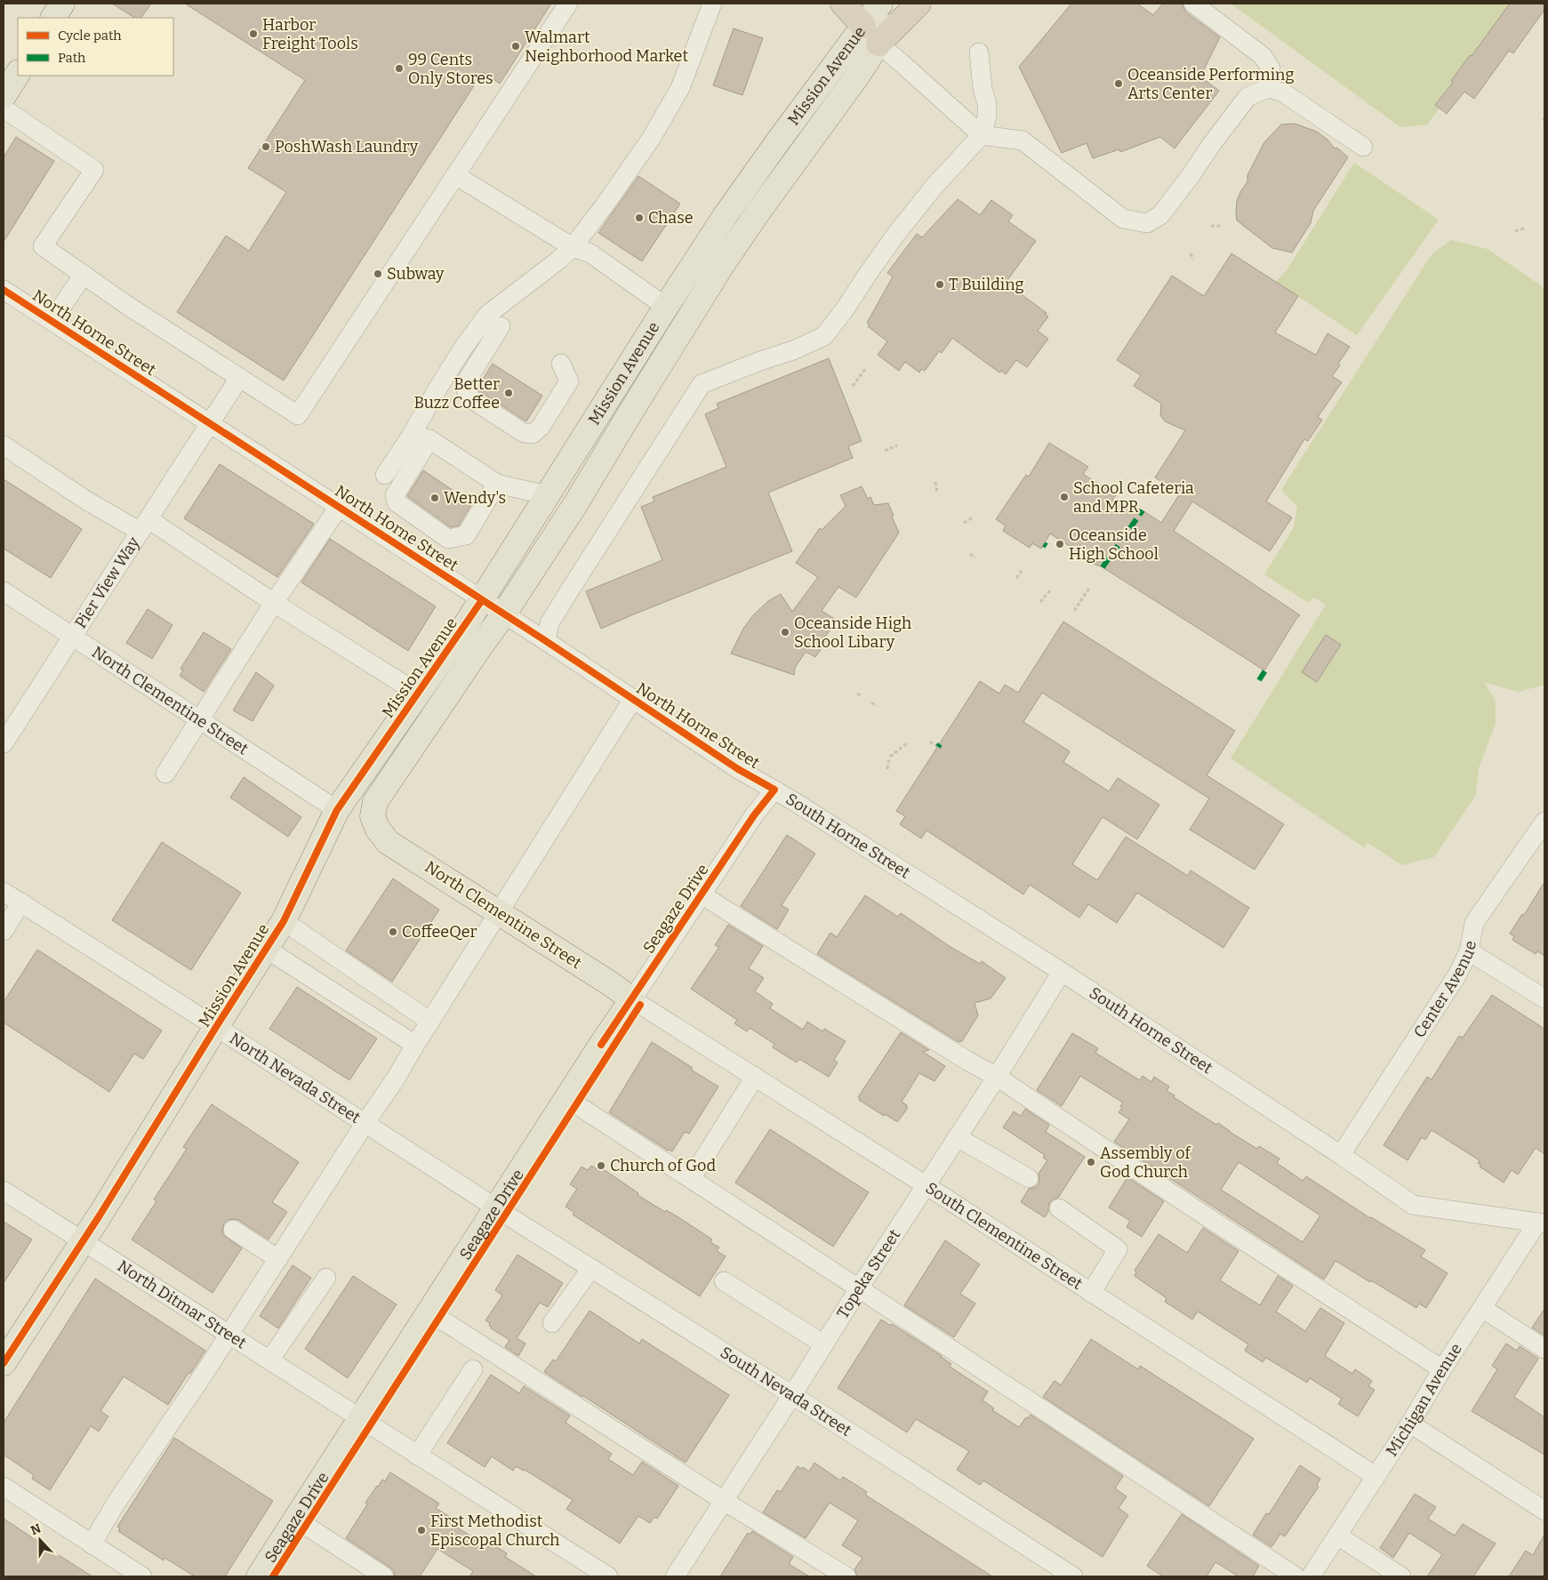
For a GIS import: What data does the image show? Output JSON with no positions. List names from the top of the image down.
{
  "streets": {
    "main road": ["Mission Avenue", "North Clementine Street", "Seagaze Drive"],
    "street": [
      "North Horne Street",
      "Pier View Way",
      "South Horne Street",
      "Center Avenue",
      "North Nevada Street",
      "South Clementine Street",
      "Topeka Street",
      "North Ditmar Street",
      "South Nevada Street",
      "Michigan Avenue"
    ]
  },
  "crossings": [
    ["Mission Avenue", "North Horne Street"],
    ["Mission Avenue", "North Clementine Street"],
    ["Mission Avenue", "North Nevada Street"],
    ["Mission Avenue", "North Ditmar Street"],
    ["North Horne Street", "Pier View Way"],
    ["North Horne Street", "South Horne Street"],
    ["North Horne Street", "Seagaze Drive"],
    ["Pier View Way", "North Clementine Street"],
    ["North Clementine Street", "Seagaze Drive"],
    ["North Clementine Street", "South Clementine Street"],
    ["South Horne Street", "Seagaze Drive"],
    ["South Horne Street", "Center Avenue"],
    ["South Horne Street", "Topeka Street"],
    ["South Horne Street", "Michigan Avenue"],
    ["Seagaze Drive", "North Nevada Street"],
    ["Seagaze Drive", "South Clementine Street"],
    ["Seagaze Drive", "North Ditmar Street"],
    ["Seagaze Drive", "South Nevada Street"],
    ["North Nevada Street", "South Nevada Street"],
    ["South Clementine Street", "Topeka Street"],
    ["South Clementine Street", "Michigan Avenue"],
    ["Topeka Street", "South Nevada Street"]
  ],
  "places": [
    "Harbor Freight Tools",
    "Walmart Neighborhood Market",
    "99 Cents Only Stores",
    "Oceanside Performing Arts Center",
    "PoshWash Laundry",
    "Chase",
    "Subway",
    "T Building",
    "Better Buzz Coffee",
    "School Cafeteria and MPR",
    "Wendy's",
    "Oceanside High School",
    "Oceanside High School Libary",
    "CoffeeQer",
    "Assembly of God Church",
    "Church of God",
    "First Methodist Episcopal Church"
  ],
  "legend": ["Cycle path", "Path"],
  "north": "top"
}
